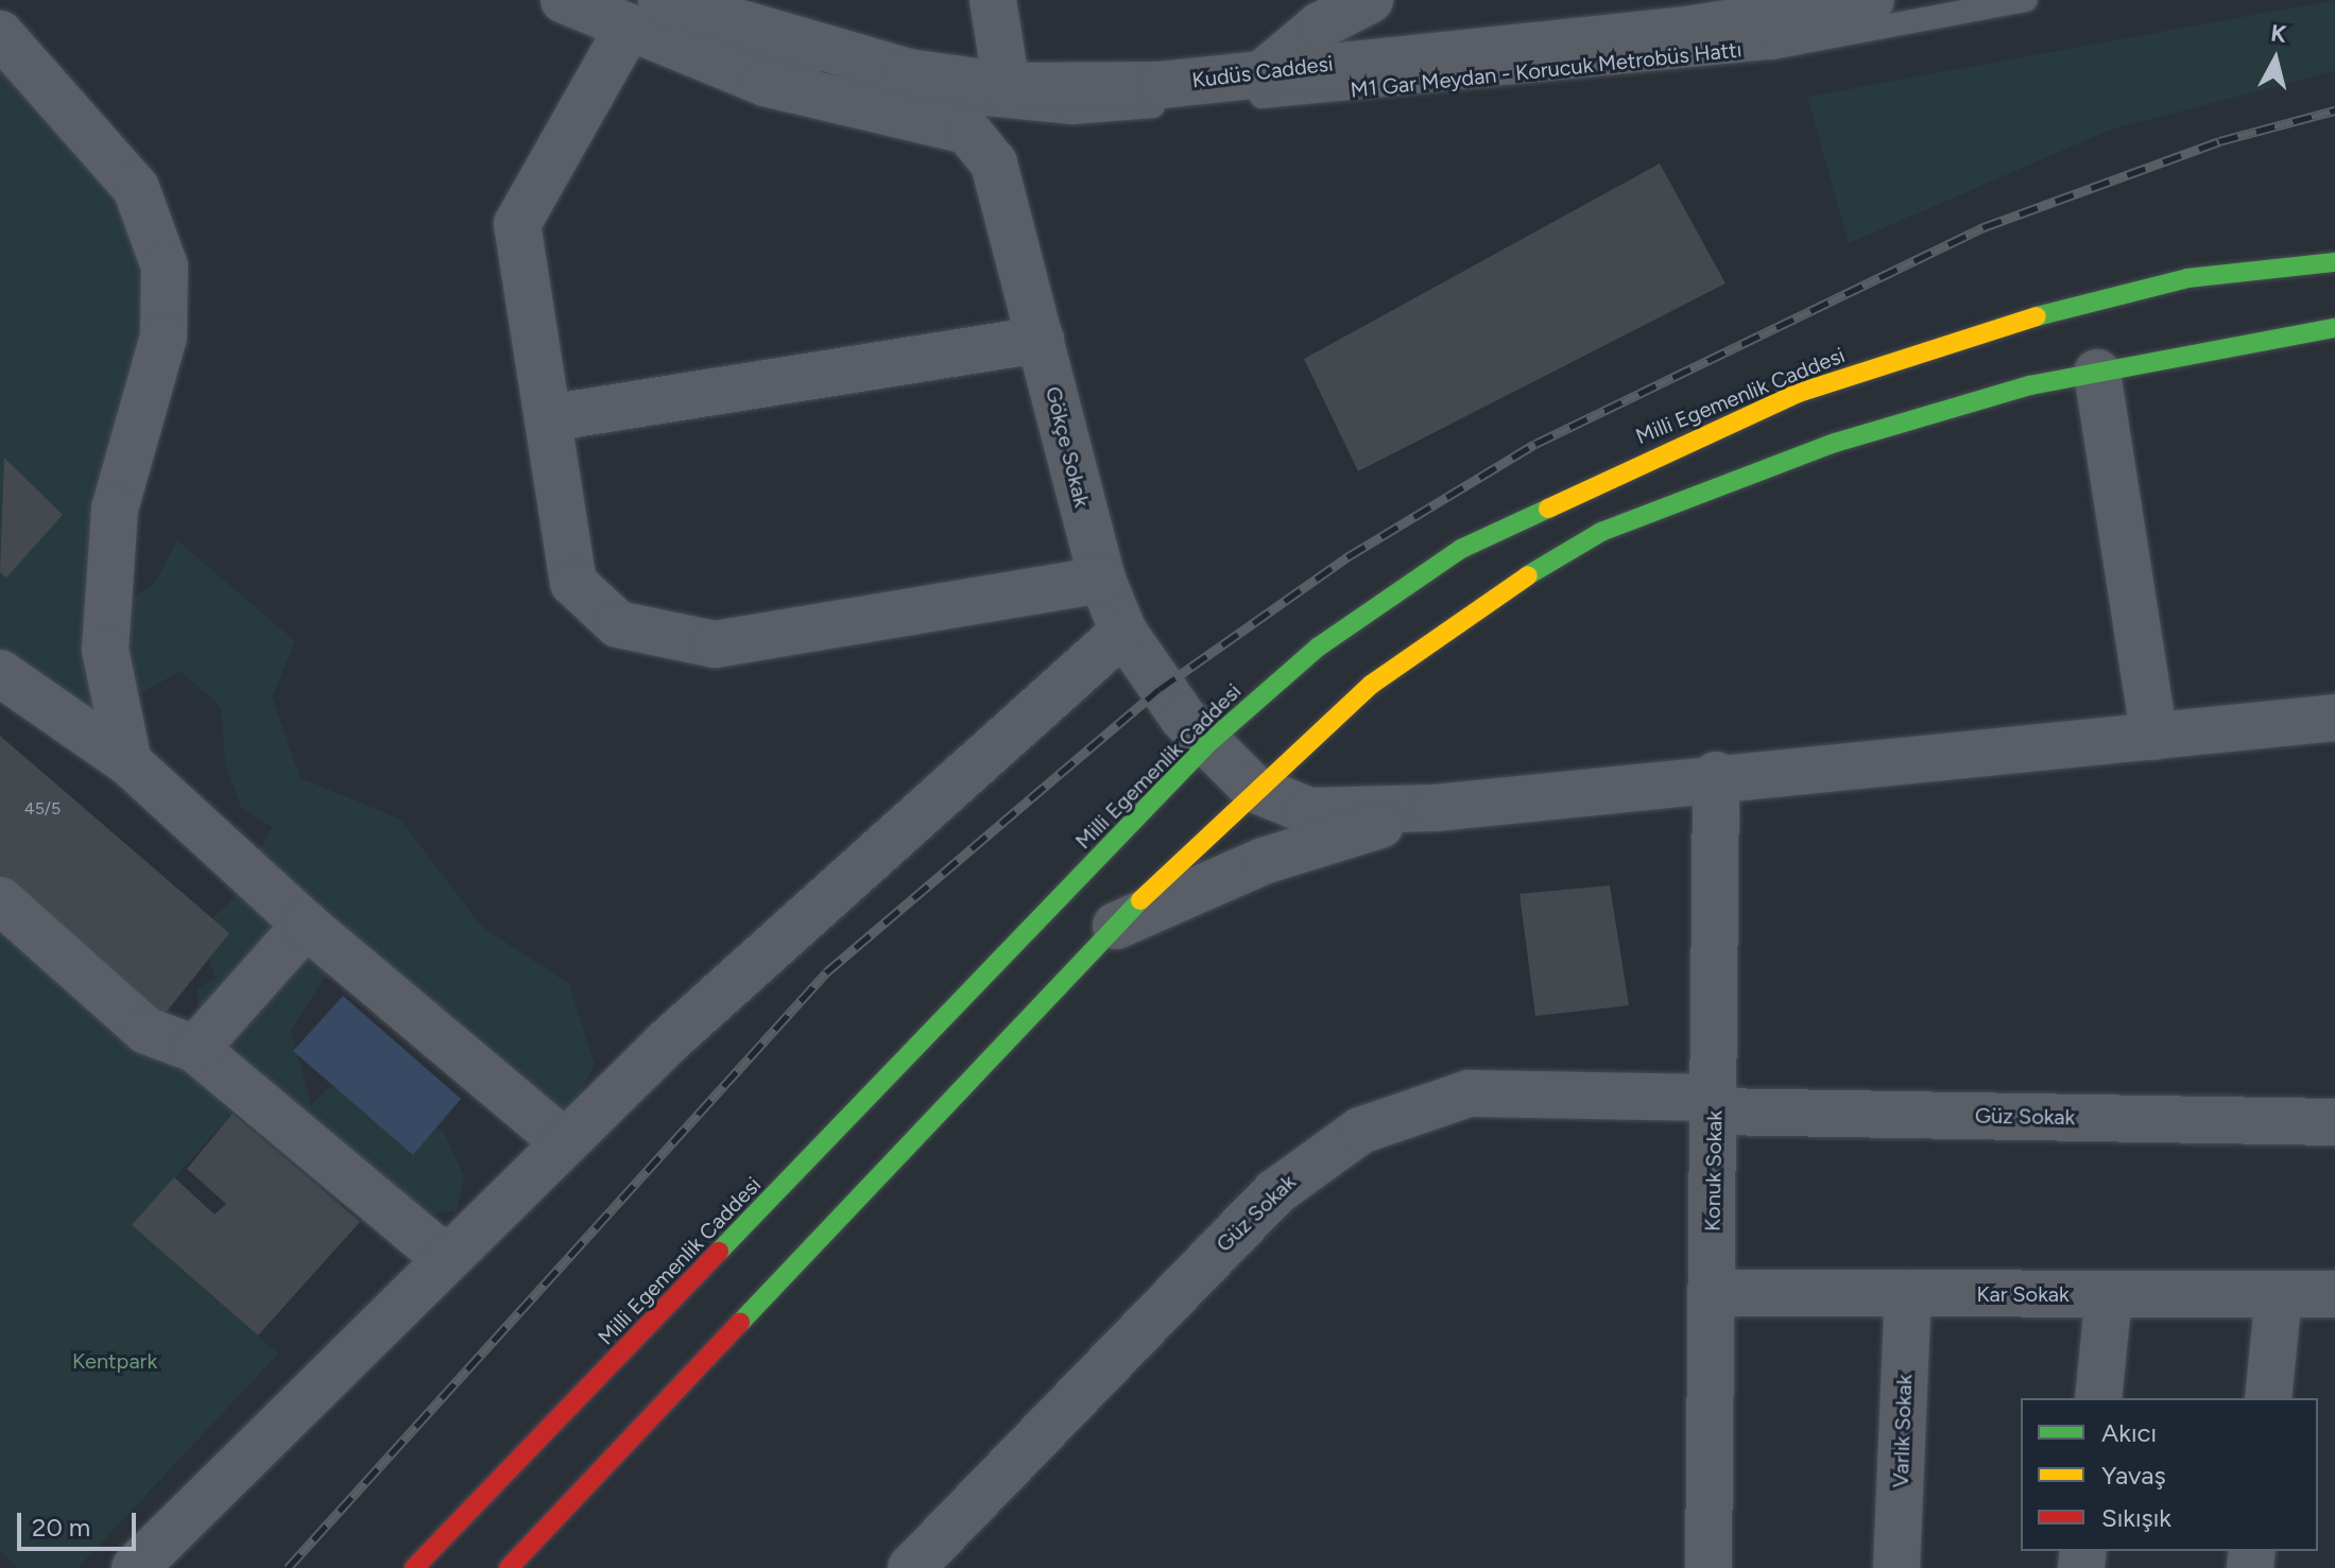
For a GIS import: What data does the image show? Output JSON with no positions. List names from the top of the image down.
{
  "streets": {
    "main road": ["Milli Egemenlik Caddesi"],
    "street": [
      "Kudüs Caddesi",
      "Gökçe Sokak",
      "Güz Sokak",
      "Konuk Sokak",
      "Kar Sokak",
      "Varlık Sokak"
    ],
    "lane": ["M1 Gar Meydan - Korucuk Metrobüs Hattı"]
  },
  "crossings": [
    ["M1 Gar Meydan - Korucuk Metrobüs Hattı", "Gökçe Sokak"],
    ["Milli Egemenlik Caddesi", "Gökçe Sokak"],
    ["Güz Sokak", "Konuk Sokak"],
    ["Konuk Sokak", "Kar Sokak"],
    ["Kar Sokak", "Varlık Sokak"]
  ],
  "parks": ["Kentpark"],
  "house_numbers": ["45/5"],
  "legend": ["Akıcı", "Yavaş", "Sıkışık"],
  "scale_bar": "20 m",
  "north": "top"
}
